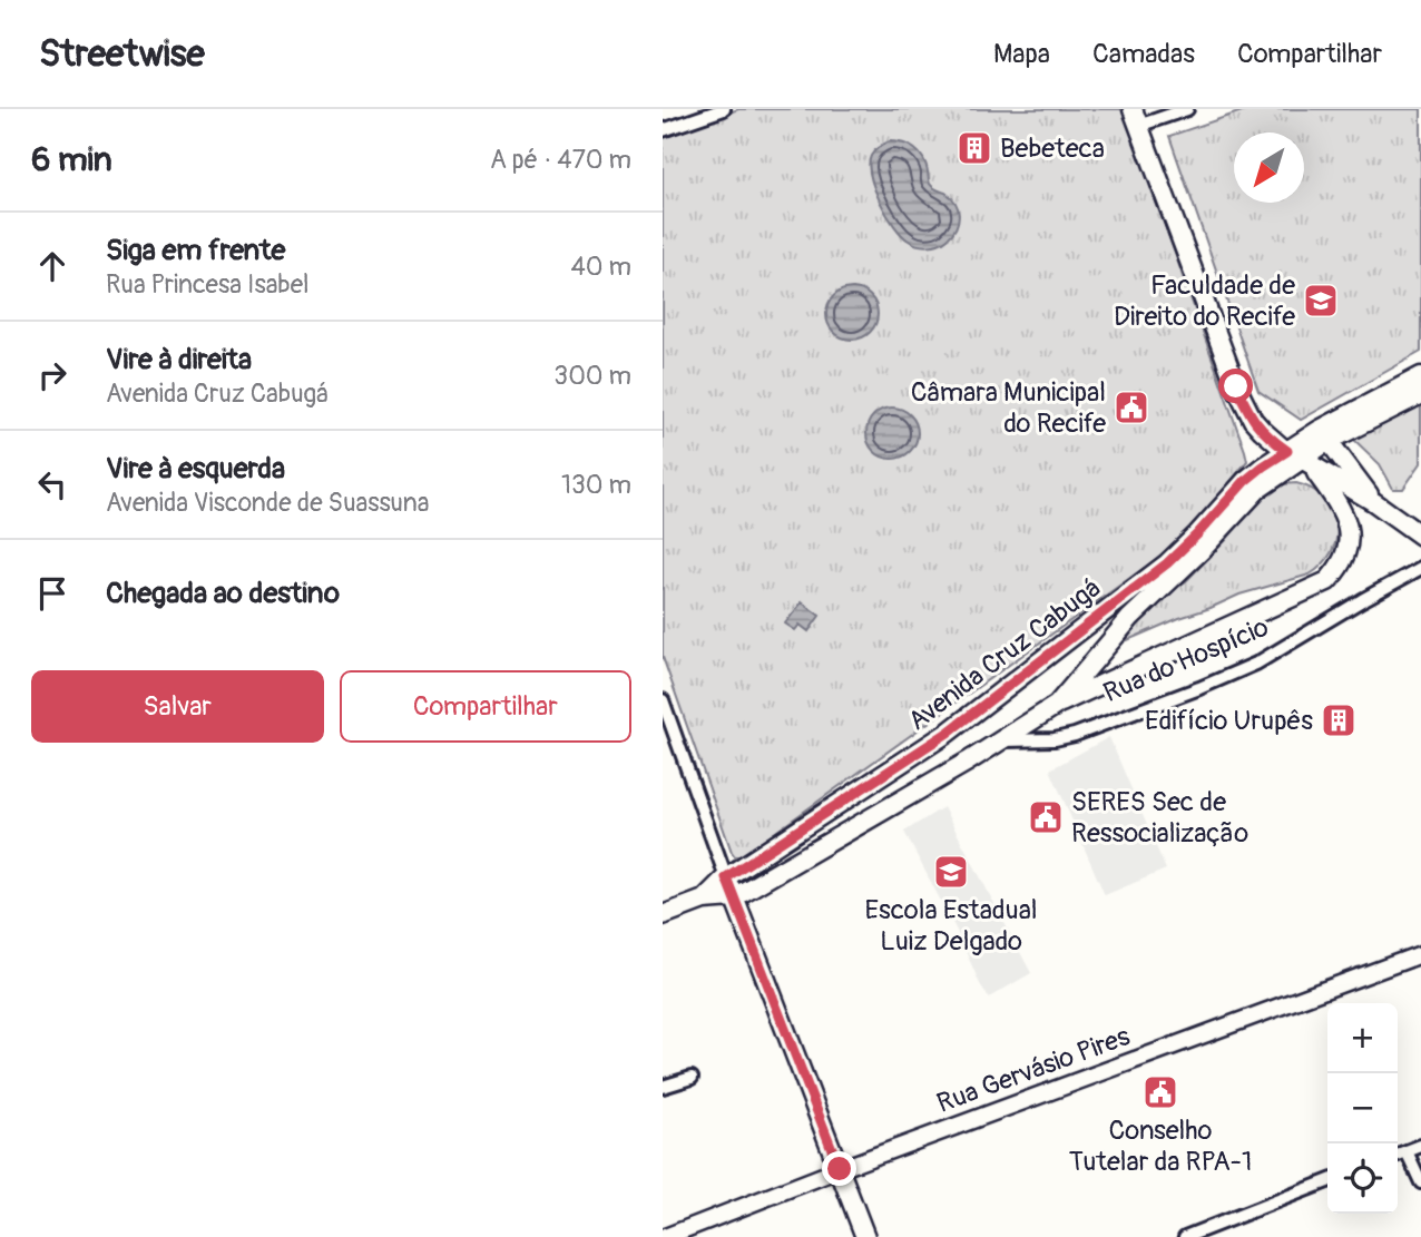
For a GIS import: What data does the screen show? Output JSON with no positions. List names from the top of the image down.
{
  "streets": {
    "main road": ["Avenida Cruz Cabugá"],
    "street": ["Rua do Hospício", "Rua Gervásio Pires"]
  },
  "crossings": [
    ["Avenida Cruz Cabugá", "Rua do Hospício"]
  ],
  "places": {
    "building": ["Bebeteca", "Edifício Urupês"],
    "school or university": ["Faculdade de Direito do Recife", "Escola Estadual Luiz Delgado"],
    "public building": ["Câmara Municipal do Recife", "SERES Sec de Ressocialização", "Conselho Tutelar da RPA-1"]
  },
  "north": "bottom left",
  "page": {
    "header": "Streetwise",
    "nav": ["Mapa", "Camadas", "Compartilhar"],
    "heading": ["6 min", "A pé · 470 m"],
    "list": [
      ["Siga em frente", "Rua Princesa Isabel", "40 m"],
      ["Vire à direita", "Avenida Cruz Cabugá", "300 m"],
      ["Vire à esquerda", "Avenida Visconde de Suassuna", "130 m"],
      "Chegada ao destino"
    ],
    "buttons": ["Salvar", "Compartilhar"],
    "map_buttons": ["+", "−"]
  }
}
